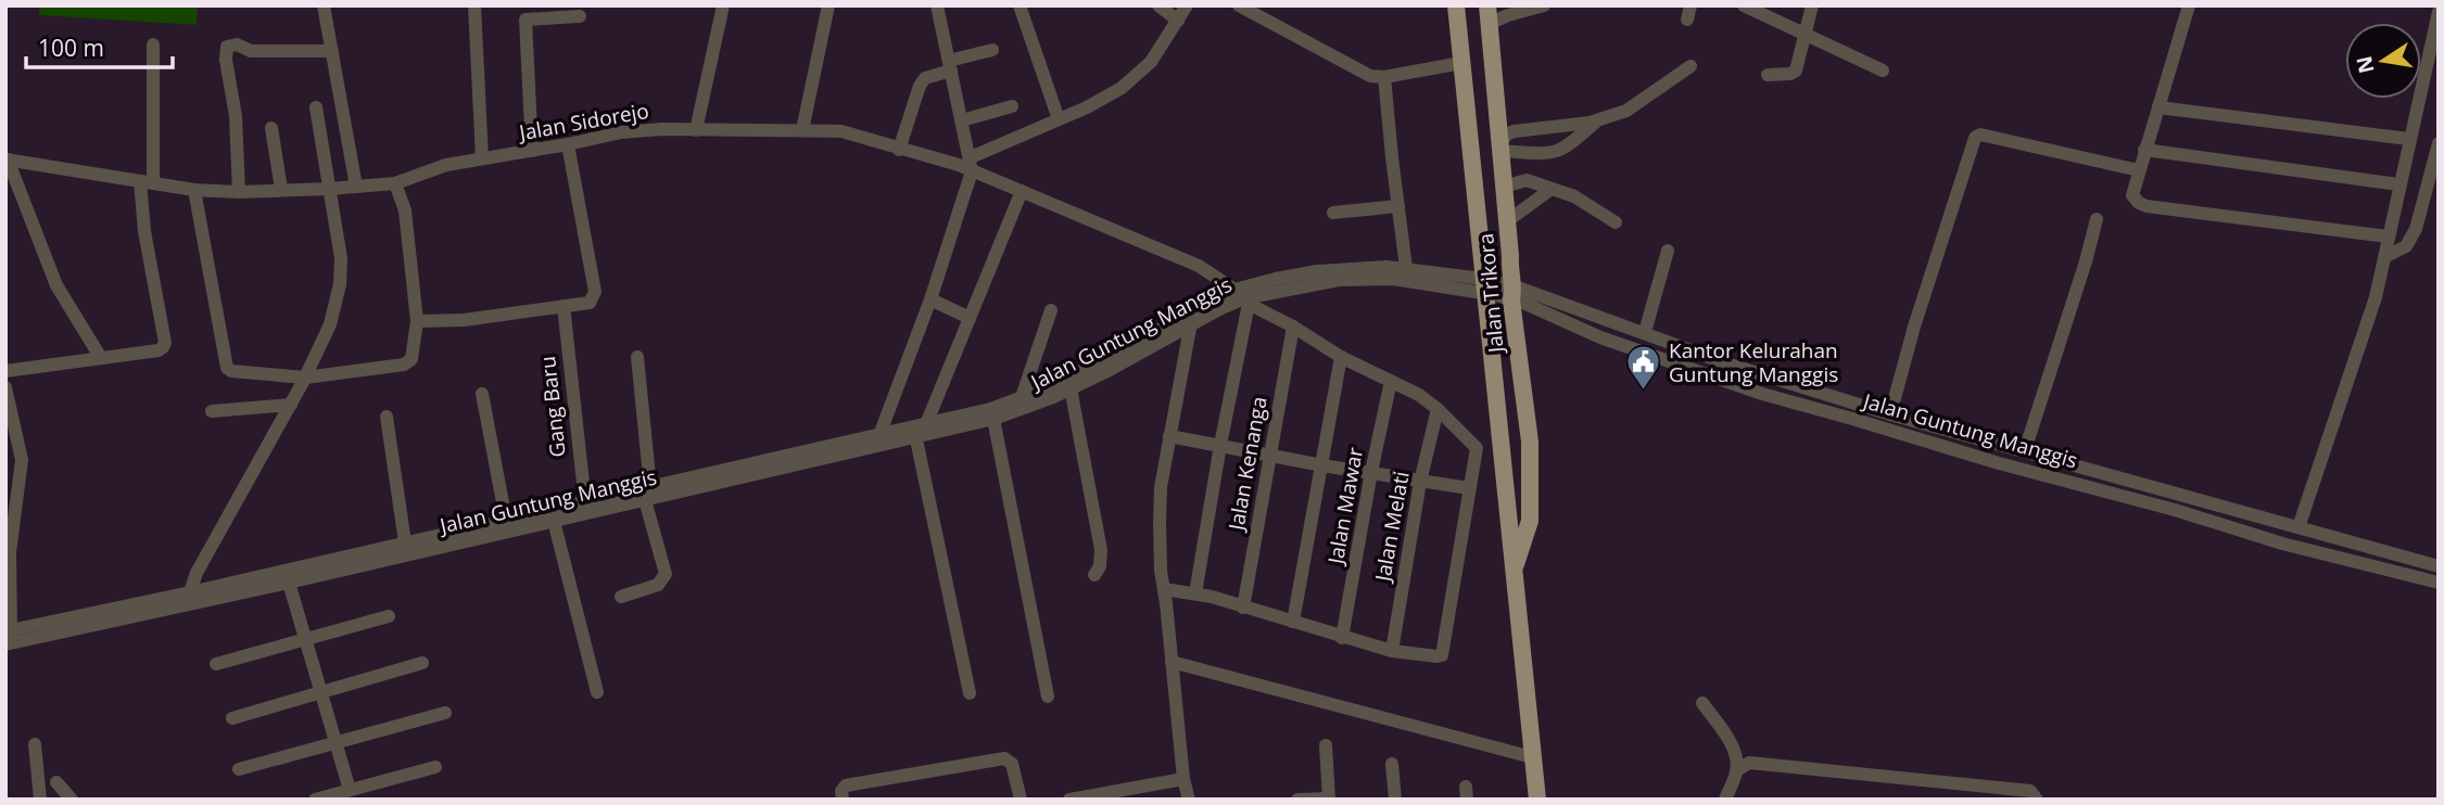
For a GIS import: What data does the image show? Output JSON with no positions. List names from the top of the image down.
{
  "streets": {
    "main road": ["Jalan Trikora"],
    "street": [
      "Jalan Sidorejo",
      "Jalan Guntung Manggis",
      "Gang Baru",
      "Jalan Kenanga",
      "Jalan Mawar",
      "Jalan Melati"
    ]
  },
  "crossings": [
    ["Jalan Sidorejo", "Jalan Guntung Manggis"],
    ["Jalan Sidorejo", "Jalan Kenanga"],
    ["Jalan Sidorejo", "Jalan Mawar"],
    ["Jalan Sidorejo", "Jalan Melati"],
    ["Jalan Trikora", "Jalan Guntung Manggis"],
    ["Jalan Guntung Manggis", "Gang Baru"]
  ],
  "places": {
    "public building": ["Kantor Kelurahan Guntung Manggis"]
  },
  "scale_bar": "100 m",
  "north": "left"
}
